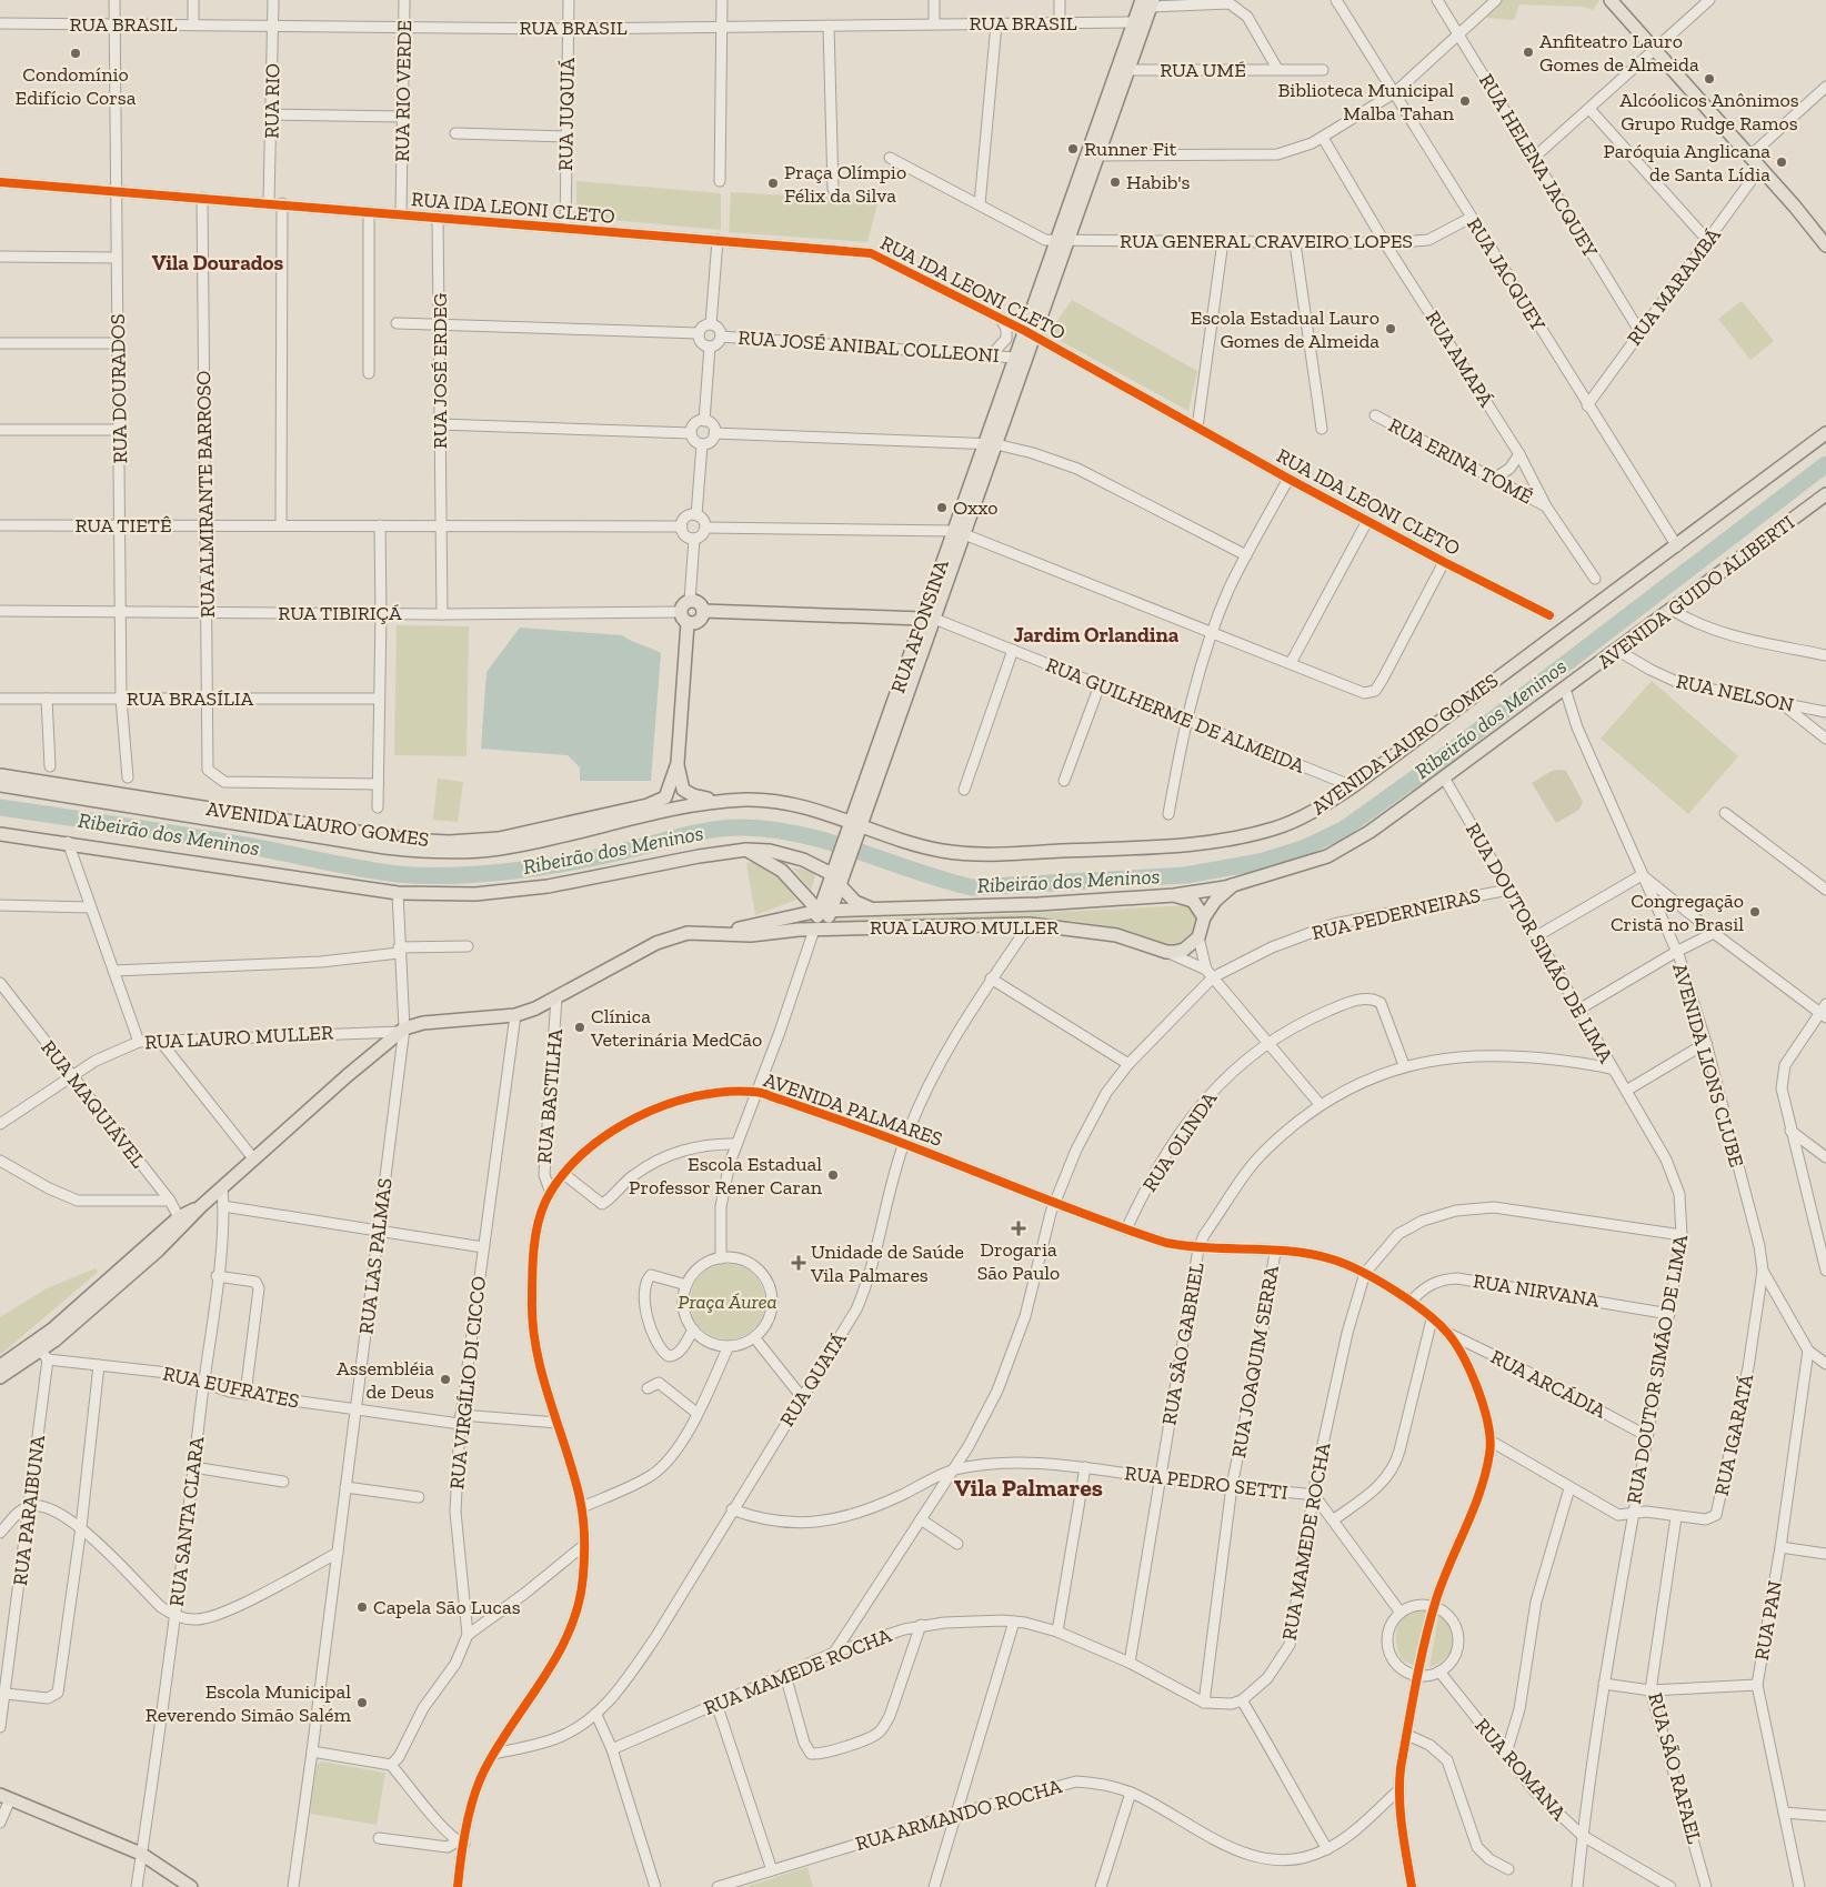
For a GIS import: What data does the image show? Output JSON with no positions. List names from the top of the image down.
{
  "streets": {
    "main road": [
      "AVENIDA GUIDO ALIBERTI",
      "RUA AFONSINA",
      "RUA GUILHERME DE ALMEIDA",
      "AVENIDA LAURO GOMES",
      "RUA LAURO MULLER"
    ],
    "street": [
      "RUA BRASIL",
      "RUA UMÉ",
      "RUA RIO VERDE",
      "RUA RIO",
      "RUA JUQUIÁ",
      "RUA HELENA JACQUEY",
      "RUA IDA LEONI CLETO",
      "RUA GENERAL CRAVEIRO LOPES",
      "RUA JACQUEY",
      "RUA MARAMBÁ",
      "RUA JOSÉ ANIBAL COLLEONI",
      "RUA AMAPÁ",
      "RUA JOSÉ ERDEG",
      "RUA DOURADOS",
      "RUA ERINA TOMÉ",
      "RUA ALMIRANTE BARROSO",
      "RUA TIETÊ",
      "RUA TIBIRIÇÁ",
      "RUA NELSON",
      "RUA BRASÍLIA",
      "RUA PEDERNEIRAS",
      "RUA DOUTOR SIMÃO DE LIMA",
      "AVENIDA LIONS CLUBE",
      "RUA BASTILHA",
      "RUA MAQUIÁVEL",
      "AVENIDA PALMARES",
      "RUA OLINDA",
      "RUA LAS PALMAS",
      "RUA NIRVANA",
      "RUA SÃO GABRIEL",
      "RUA JOAQUIM SERRA",
      "RUA QUATÁ",
      "RUA VIRGÍLIO DI CICCO",
      "RUA ARCÁDIA",
      "RUA EUFRATES",
      "RUA IGARATÁ",
      "RUA PEDRO SETTI",
      "RUA PARAIBUNA",
      "RUA SANTA CLARA",
      "RUA MAMEDE ROCHA",
      "RUA PAN",
      "RUA SÃO RAFAEL",
      "RUA ROMANA",
      "RUA ARMANDO ROCHA"
    ]
  },
  "crossings": [
    ["RUA BRASIL", "RUA RIO VERDE"],
    ["RUA BRASIL", "RUA RIO"],
    ["RUA BRASIL", "RUA JUQUIÁ"],
    ["RUA BRASIL", "RUA DOURADOS"],
    ["RUA BRASIL", "RUA AFONSINA"],
    ["RUA UMÉ", "RUA AFONSINA"],
    ["RUA RIO VERDE", "RUA IDA LEONI CLETO"],
    ["RUA RIO", "RUA IDA LEONI CLETO"],
    ["RUA JUQUIÁ", "RUA IDA LEONI CLETO"],
    ["RUA HELENA JACQUEY", "RUA MARAMBÁ"],
    ["RUA IDA LEONI CLETO", "RUA JOSÉ ERDEG"],
    ["RUA IDA LEONI CLETO", "RUA DOURADOS"],
    ["RUA IDA LEONI CLETO", "RUA ALMIRANTE BARROSO"],
    ["RUA IDA LEONI CLETO", "RUA AFONSINA"],
    ["RUA GENERAL CRAVEIRO LOPES", "RUA JACQUEY"],
    ["RUA GENERAL CRAVEIRO LOPES", "RUA AMAPÁ"],
    ["RUA GENERAL CRAVEIRO LOPES", "RUA AFONSINA"],
    ["RUA JACQUEY", "RUA MARAMBÁ"],
    ["RUA JACQUEY", "AVENIDA LAURO GOMES"],
    ["RUA JOSÉ ANIBAL COLLEONI", "RUA AFONSINA"],
    ["RUA AMAPÁ", "RUA ERINA TOMÉ"],
    ["RUA JOSÉ ERDEG", "RUA TIETÊ"],
    ["RUA JOSÉ ERDEG", "RUA TIBIRIÇÁ"],
    ["RUA DOURADOS", "RUA TIETÊ"],
    ["RUA DOURADOS", "RUA TIBIRIÇÁ"],
    ["RUA DOURADOS", "RUA BRASÍLIA"],
    ["RUA ALMIRANTE BARROSO", "RUA TIETÊ"],
    ["RUA ALMIRANTE BARROSO", "RUA TIBIRIÇÁ"],
    ["RUA ALMIRANTE BARROSO", "RUA BRASÍLIA"],
    ["AVENIDA GUIDO ALIBERTI", "RUA NELSON"],
    ["AVENIDA GUIDO ALIBERTI", "AVENIDA LIONS CLUBE"],
    ["RUA TIBIRIÇÁ", "RUA GUILHERME DE ALMEIDA"],
    ["RUA AFONSINA", "RUA GUILHERME DE ALMEIDA"],
    ["RUA AFONSINA", "AVENIDA LAURO GOMES"],
    ["RUA AFONSINA", "RUA LAURO MULLER"],
    ["RUA AFONSINA", "AVENIDA PALMARES"],
    ["RUA GUILHERME DE ALMEIDA", "AVENIDA LAURO GOMES"],
    ["RUA PEDERNEIRAS", "RUA DOUTOR SIMÃO DE LIMA"],
    ["RUA PEDERNEIRAS", "AVENIDA PALMARES"],
    ["RUA PEDERNEIRAS", "RUA PEDRO SETTI"],
    ["RUA PEDERNEIRAS", "RUA MAMEDE ROCHA"],
    ["RUA LAURO MULLER", "RUA BASTILHA"],
    ["RUA LAURO MULLER", "RUA MAQUIÁVEL"],
    ["RUA LAURO MULLER", "RUA LAS PALMAS"],
    ["RUA LAURO MULLER", "RUA QUATÁ"],
    ["RUA LAURO MULLER", "RUA VIRGÍLIO DI CICCO"],
    ["RUA DOUTOR SIMÃO DE LIMA", "RUA NIRVANA"],
    ["RUA DOUTOR SIMÃO DE LIMA", "RUA SÃO GABRIEL"],
    ["RUA DOUTOR SIMÃO DE LIMA", "RUA ARCÁDIA"],
    ["RUA DOUTOR SIMÃO DE LIMA", "RUA IGARATÁ"],
    ["RUA DOUTOR SIMÃO DE LIMA", "RUA MAMEDE ROCHA"],
    ["RUA DOUTOR SIMÃO DE LIMA", "RUA ROMANA"],
    ["AVENIDA LIONS CLUBE", "RUA IGARATÁ"],
    ["AVENIDA LIONS CLUBE", "RUA PAN"],
    ["RUA BASTILHA", "AVENIDA PALMARES"],
    ["AVENIDA PALMARES", "RUA OLINDA"],
    ["AVENIDA PALMARES", "RUA NIRVANA"],
    ["AVENIDA PALMARES", "RUA SÃO GABRIEL"],
    ["AVENIDA PALMARES", "RUA JOAQUIM SERRA"],
    ["AVENIDA PALMARES", "RUA QUATÁ"],
    ["AVENIDA PALMARES", "RUA ARCÁDIA"],
    ["AVENIDA PALMARES", "RUA EUFRATES"],
    ["AVENIDA PALMARES", "RUA IGARATÁ"],
    ["AVENIDA PALMARES", "RUA MAMEDE ROCHA"],
    ["AVENIDA PALMARES", "RUA ARMANDO ROCHA"],
    ["RUA OLINDA", "RUA SÃO GABRIEL"],
    ["RUA LAS PALMAS", "RUA EUFRATES"],
    ["RUA SÃO GABRIEL", "RUA PEDRO SETTI"],
    ["RUA SÃO GABRIEL", "RUA MAMEDE ROCHA"],
    ["RUA JOAQUIM SERRA", "RUA PEDRO SETTI"],
    ["RUA JOAQUIM SERRA", "RUA MAMEDE ROCHA"],
    ["RUA QUATÁ", "RUA PEDRO SETTI"],
    ["RUA VIRGÍLIO DI CICCO", "RUA EUFRATES"],
    ["RUA EUFRATES", "RUA PARAIBUNA"],
    ["RUA EUFRATES", "RUA SANTA CLARA"],
    ["RUA IGARATÁ", "RUA SÃO RAFAEL"],
    ["RUA PEDRO SETTI", "RUA MAMEDE ROCHA"]
  ],
  "districts": ["Vila Dourados", "Jardim Orlandina", "Vila Palmares"],
  "water": ["Ribeirão dos Meninos"],
  "parks": ["Praça Áurea"],
  "places": {
    "other": [
      "Anfiteatro Lauro Gomes de Almeida",
      "Condomínio Edifício Corsa",
      "Alcóolicos Anônimos Grupo Rudge Ramos",
      "Biblioteca Municipal Malba Tahan",
      "Runner Fit",
      "Paróquia Anglicana de Santa Lídia",
      "Habib's",
      "Praça Olímpio Félix da Silva",
      "Escola Estadual Lauro Gomes de Almeida",
      "Oxxo",
      "Congregação Cristã no Brasil",
      "Clínica Veterinária MedCão",
      "Escola Estadual Professor Rener Caran",
      "Assembléia de Deus",
      "Capela São Lucas",
      "Escola Municipal Reverendo Simão Salém"
    ],
    "health": ["Drogaria São Paulo", "Unidade de Saúde Vila Palmares"]
  }
}
